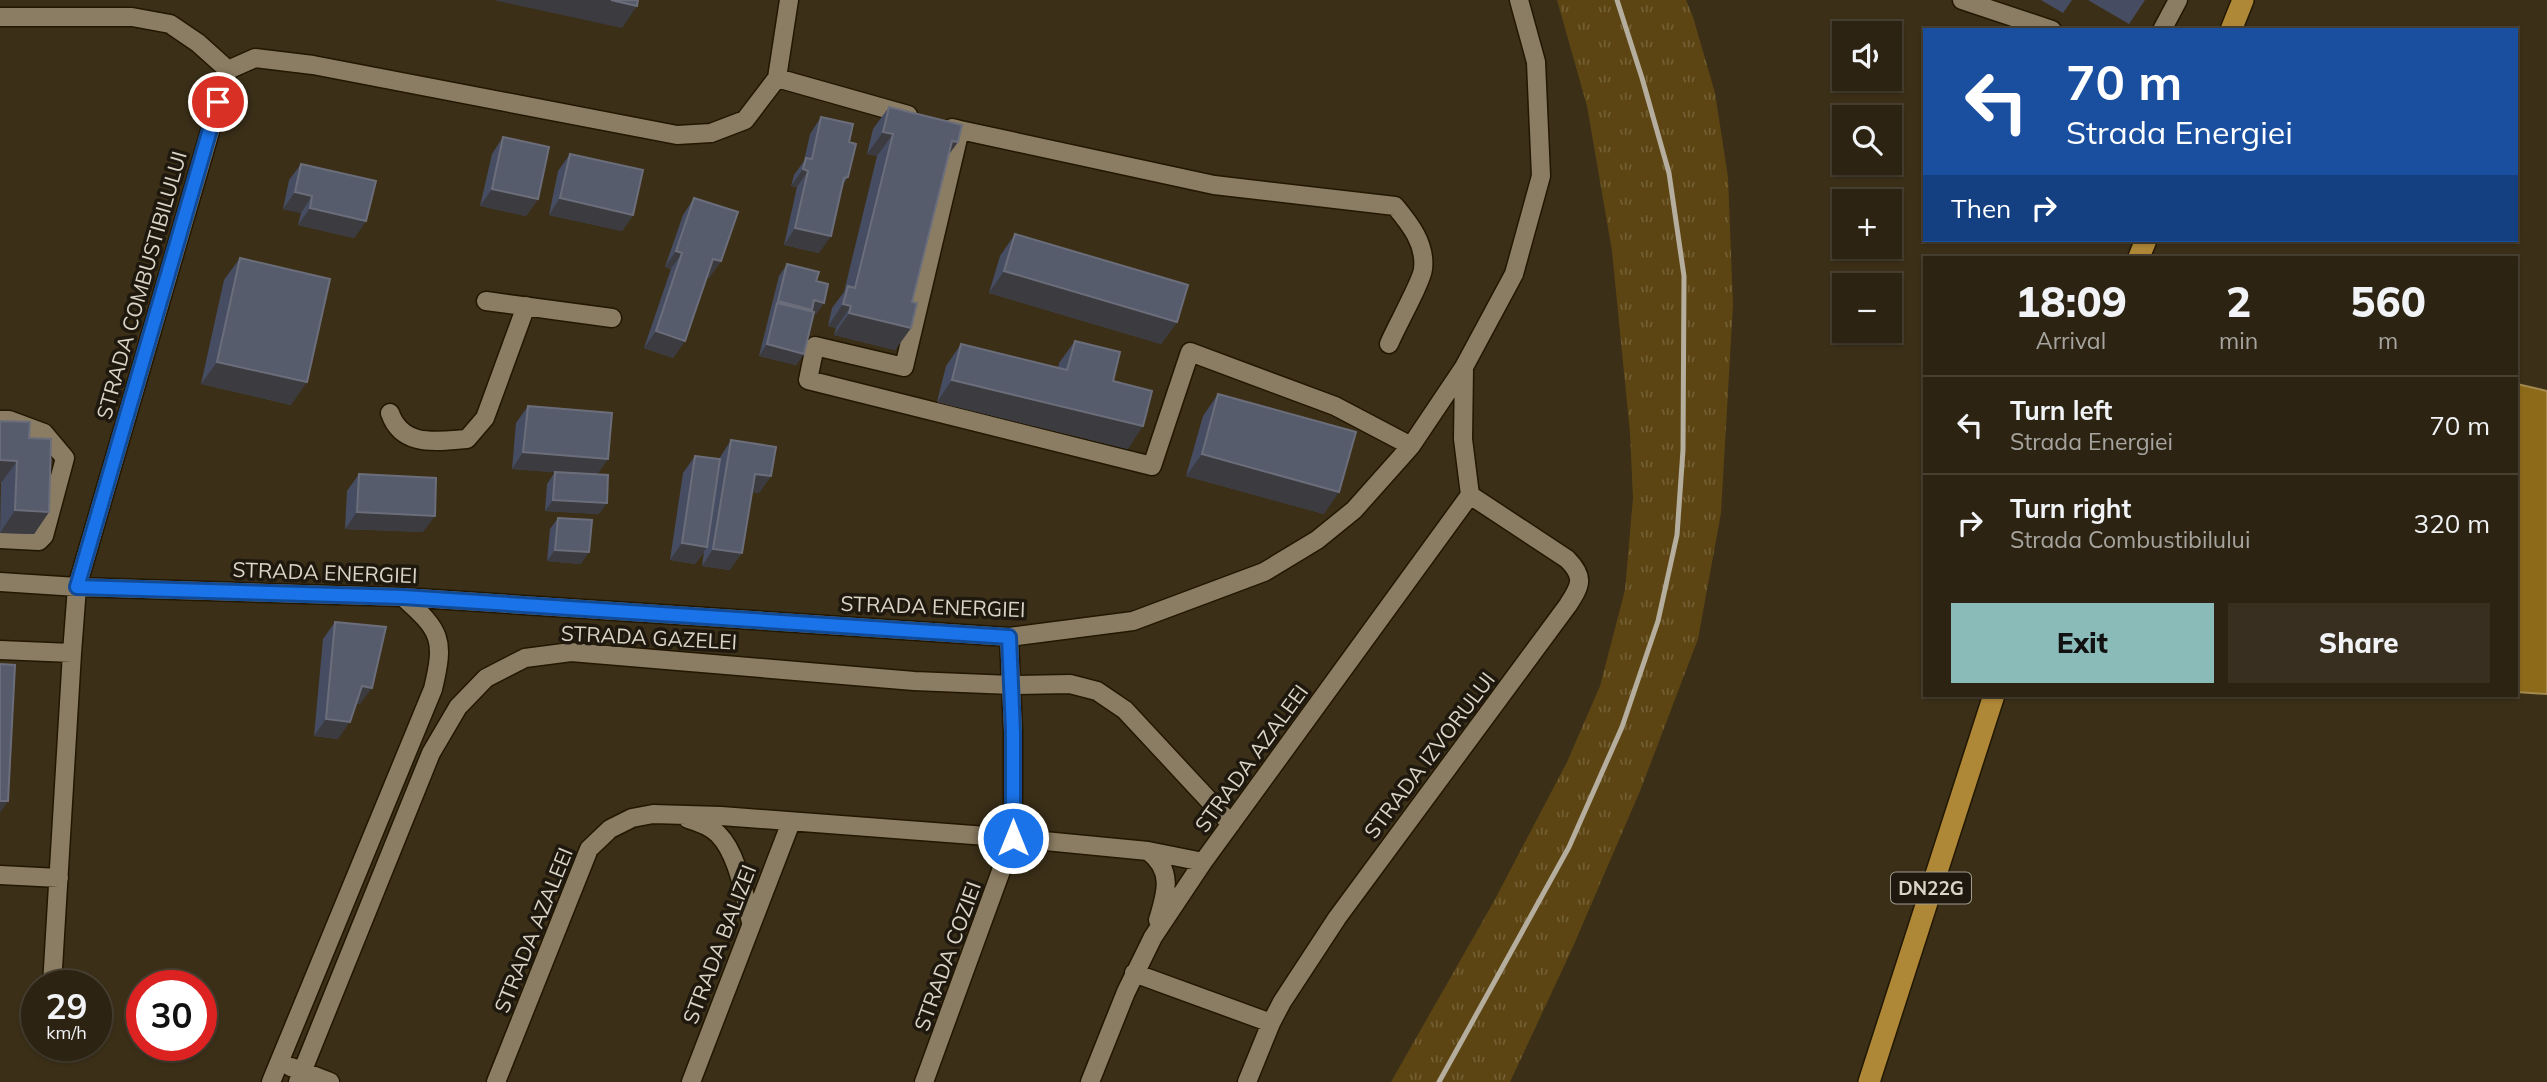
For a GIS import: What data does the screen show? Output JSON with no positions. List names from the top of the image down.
{
  "streets": {
    "highway": ["DN22G"],
    "street": [
      "STRADA COMBUSTIBILULUI",
      "STRADA ENERGIEI",
      "STRADA GAZELEI",
      "STRADA IZVORULUI",
      "STRADA AZALEEI",
      "STRADA BALIZEI",
      "STRADA COZIEI"
    ]
  },
  "crossings": [
    ["STRADA COMBUSTIBILULUI", "STRADA ENERGIEI"],
    ["STRADA ENERGIEI", "STRADA COZIEI"],
    ["STRADA GAZELEI", "STRADA AZALEEI"],
    ["STRADA GAZELEI", "STRADA COZIEI"],
    ["STRADA IZVORULUI", "STRADA AZALEEI"],
    ["STRADA AZALEEI", "STRADA BALIZEI"],
    ["STRADA AZALEEI", "STRADA COZIEI"]
  ],
  "page": {
    "map_buttons": ["+", "−"],
    "turn": ["70 m", "Strada Energiei"],
    "then": "Then",
    "eta": [
      "18:09",
      "Arrival",
      "2",
      "min",
      "560",
      "m"
    ],
    "list": [
      {
        "name": "Turn left",
        "note": "Strada Energiei",
        "value": "70 m"
      },
      {
        "name": "Turn right",
        "note": "Strada Combustibilului",
        "value": "320 m"
      }
    ],
    "buttons": ["Exit", "Share"],
    "speed": "29 km/h",
    "limit": "30"
  }
}
